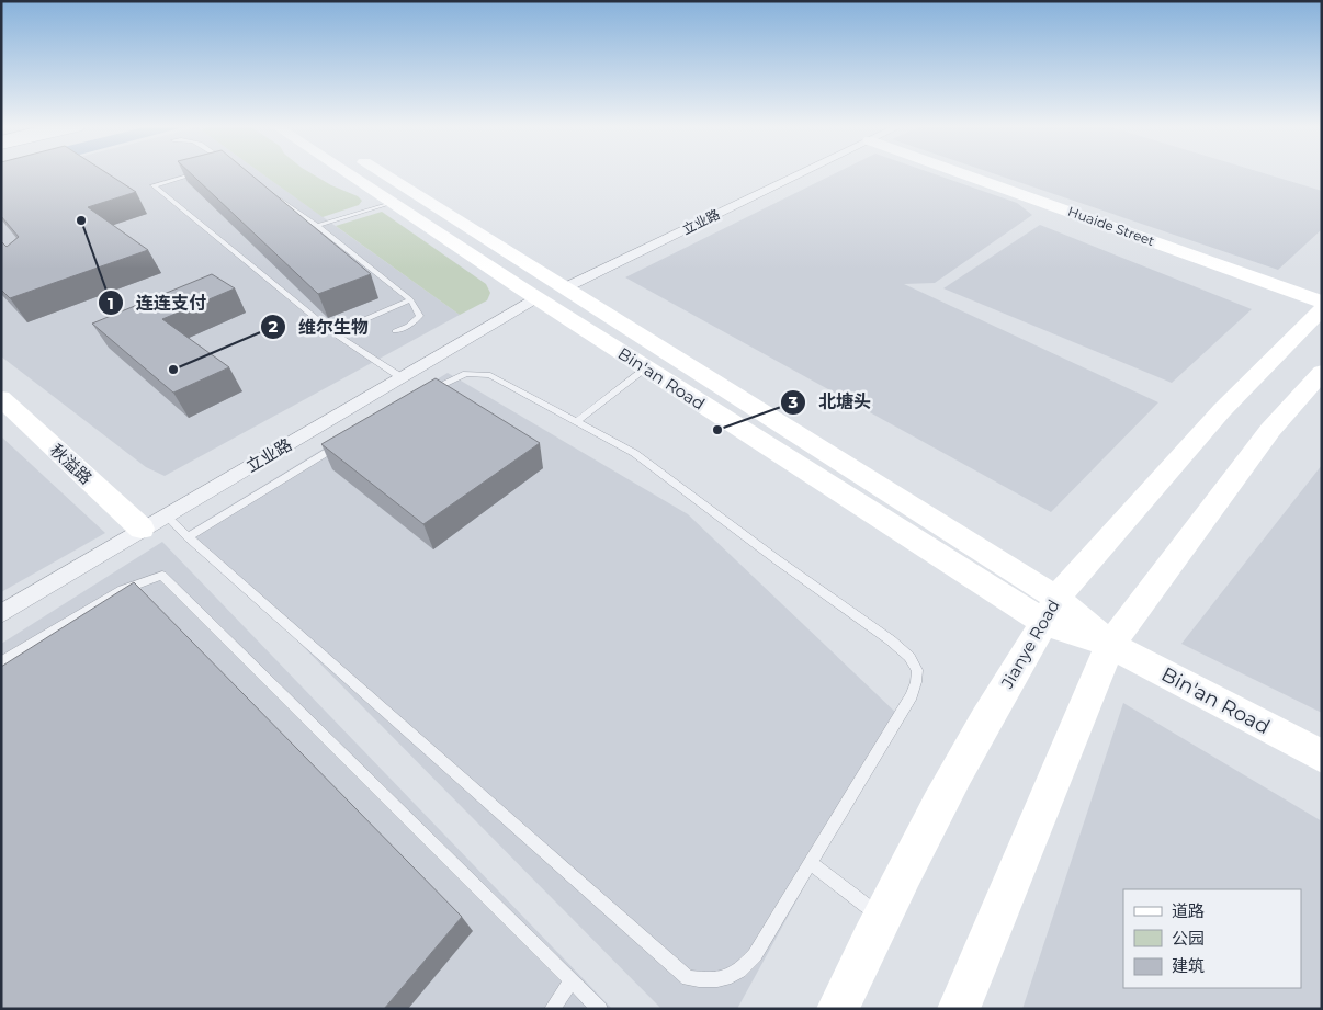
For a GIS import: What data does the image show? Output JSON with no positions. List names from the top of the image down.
{
  "streets": {
    "main road": [
      "Huaide Street",
      "Bin'an Road",
      "秋溢路",
      "Jianye Road"
    ],
    "street": ["立业路"]
  },
  "crossings": [
    ["立业路", "Bin'an Road"],
    ["立业路", "秋溢路"],
    ["Bin'an Road", "Jianye Road"]
  ],
  "places": ["连连支付", "维尔生物", "北塘头"],
  "legend": ["道路", "公园", "建筑"]
}
